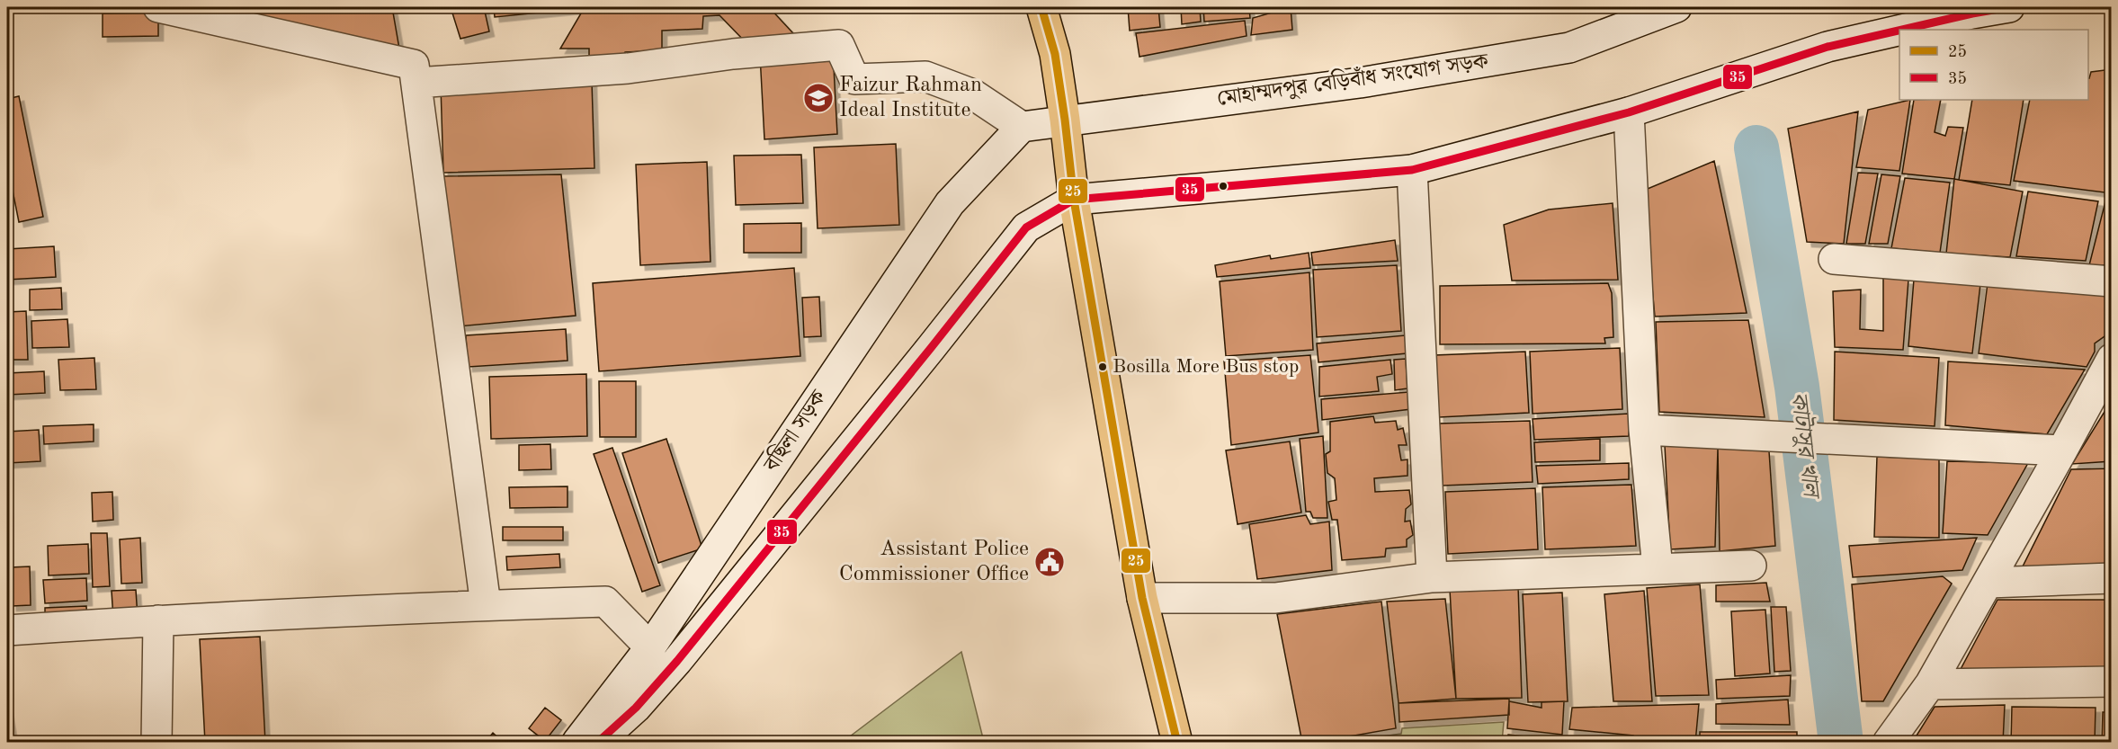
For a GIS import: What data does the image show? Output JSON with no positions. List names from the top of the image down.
{
  "streets": {
    "street": ["মোহাম্মদপুর বেড়িবাঁধ সংযোগ সড়ক", "বছিলা সড়ক"]
  },
  "crossings": [
    ["মোহাম্মদপুর বেড়িবাঁধ সংযোগ সড়ক", "বছিলা সড়ক"]
  ],
  "water": ["কাটাসুর খাল"],
  "places": {
    "school or university": ["Faizur Rahman Ideal Institute"],
    "other": ["Bosilla More Bus stop"],
    "public building": ["Assistant Police Commissioner Office"]
  },
  "lines": ["transit line 25", "transit line 35"],
  "legend": ["25", "35"]
}
